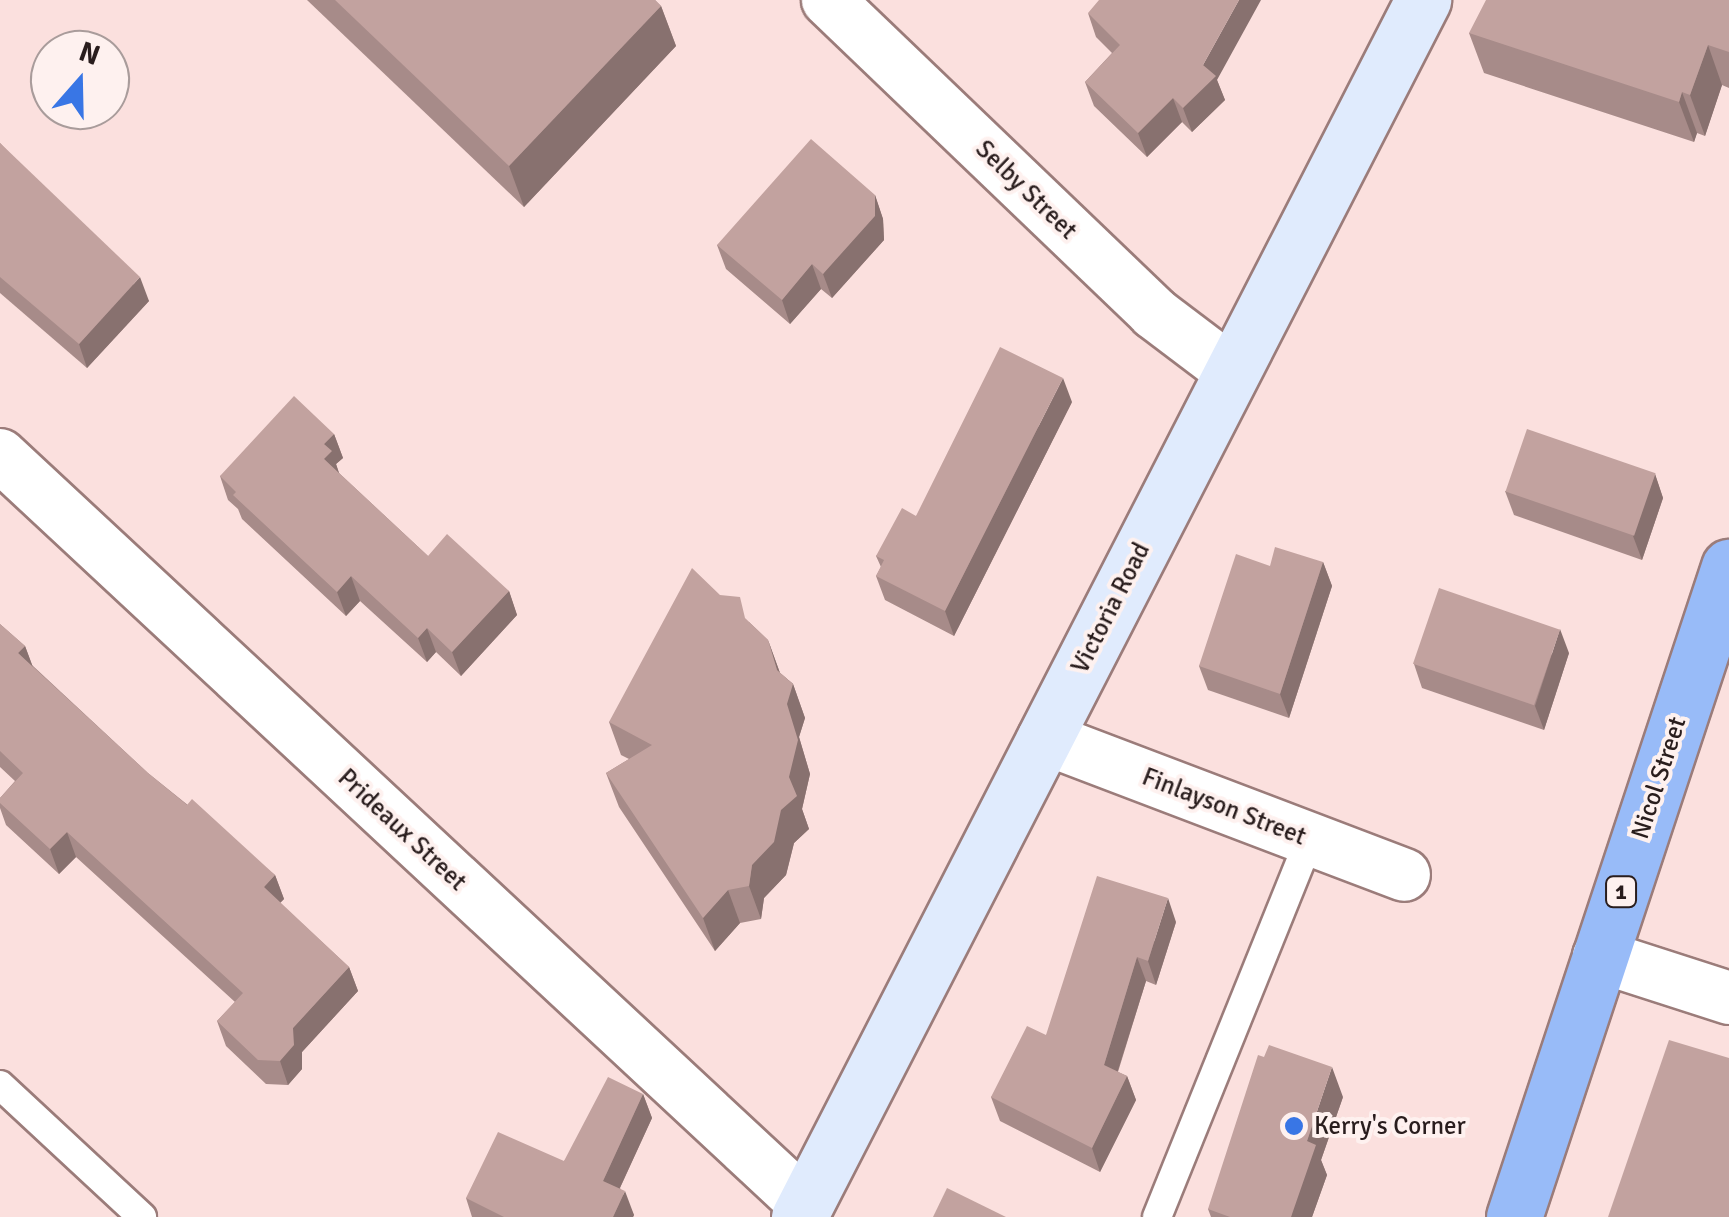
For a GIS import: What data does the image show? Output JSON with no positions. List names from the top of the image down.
{
  "streets": {
    "highway": ["Nicol Street", "1"],
    "street": [
      "Selby Street",
      "Victoria Road",
      "Finlayson Street",
      "Prideaux Street"
    ]
  },
  "crossings": [
    ["Selby Street", "Victoria Road"],
    ["Victoria Road", "Finlayson Street"],
    ["Victoria Road", "Prideaux Street"]
  ],
  "places": ["Kerry's Corner"],
  "north": "top"
}
